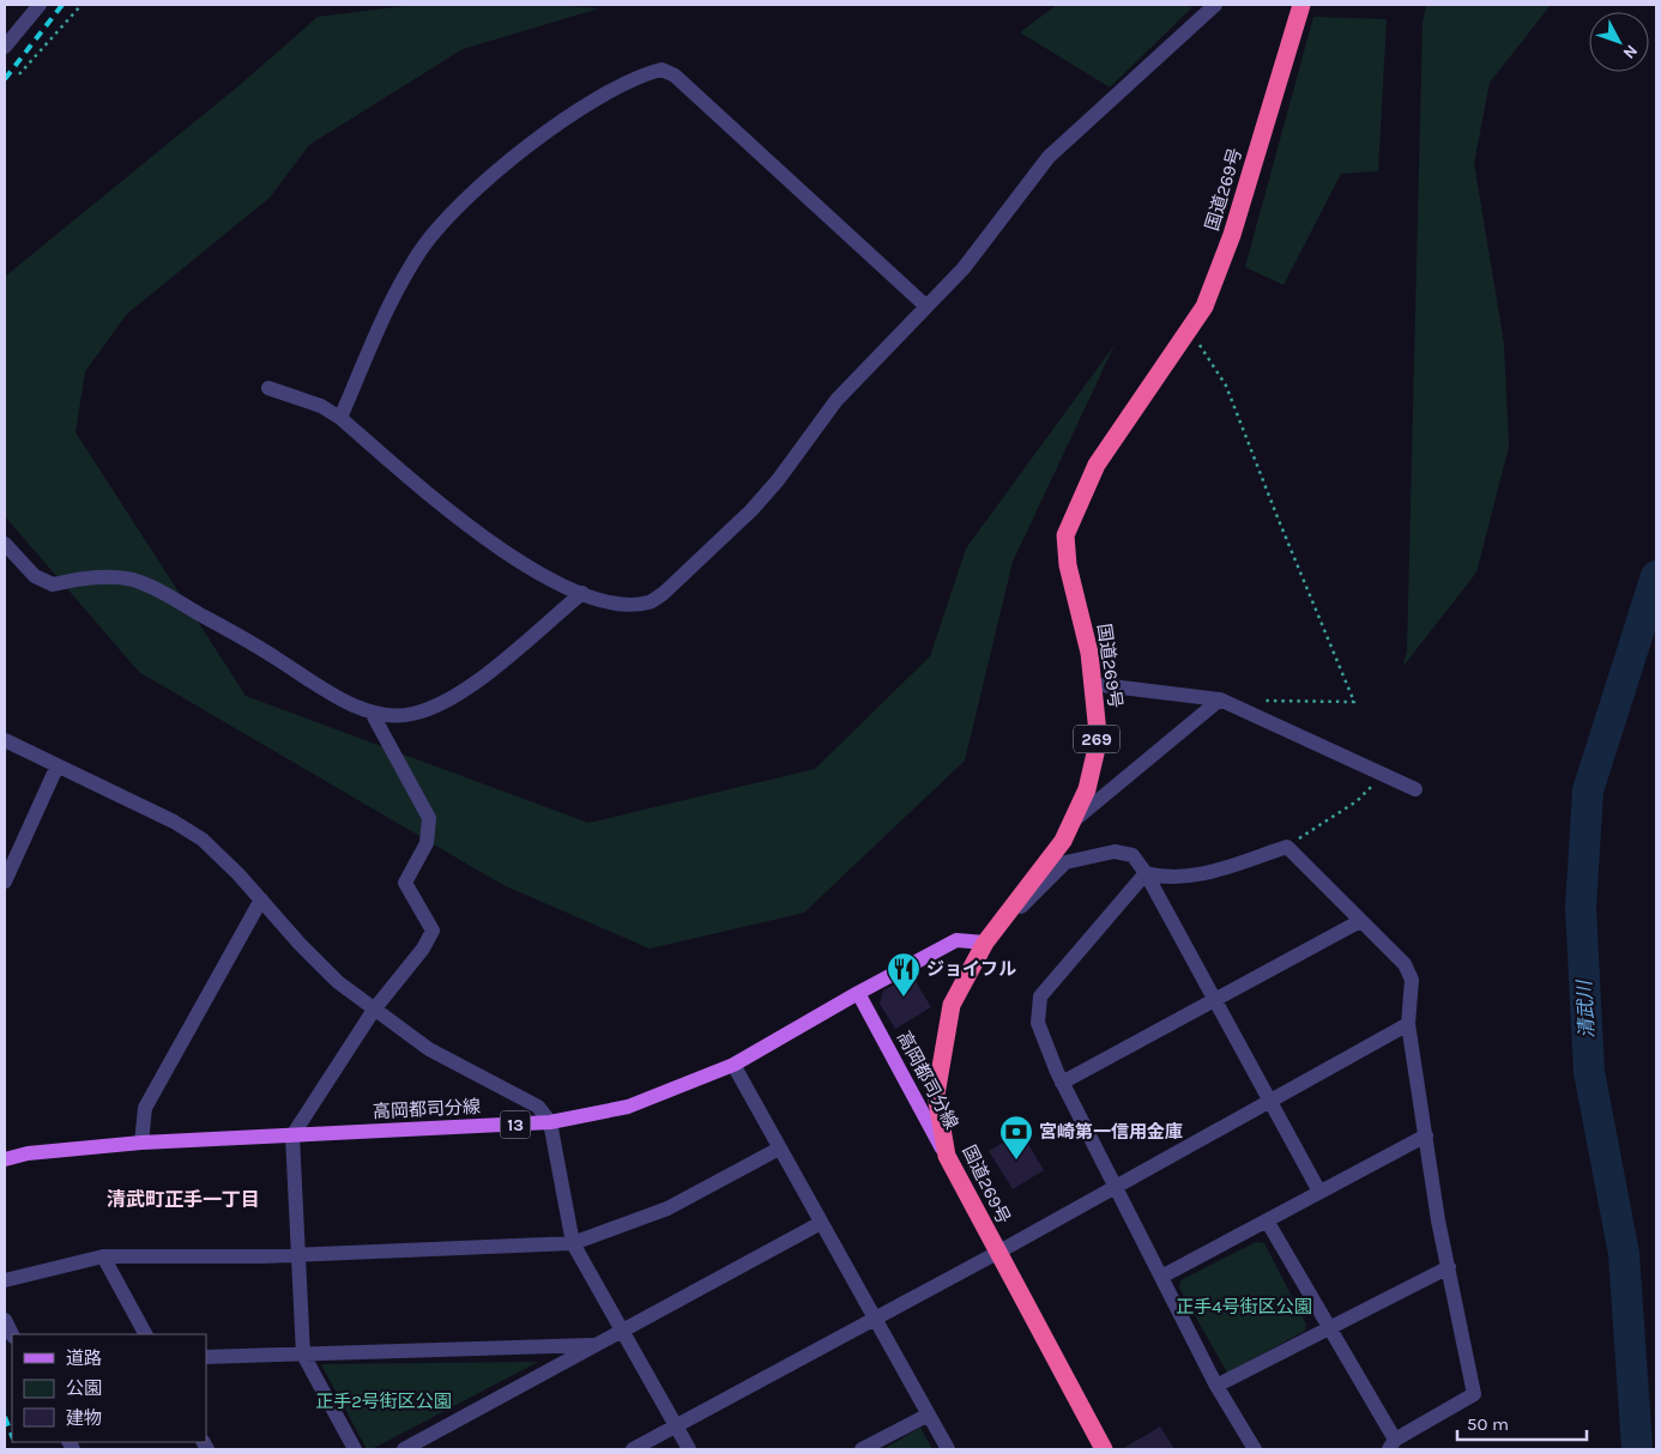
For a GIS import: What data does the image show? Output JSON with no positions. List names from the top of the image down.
{
  "streets": {
    "highway": ["国道269号", "269"],
    "main road": ["高岡都司分線", "13"]
  },
  "crossings": [
    ["国道269号", "高岡都司分線"]
  ],
  "districts": ["清武町正手一丁目"],
  "water": ["清武川"],
  "parks": ["正手4号街区公園", "正手2号街区公園"],
  "places": {
    "restaurant": ["ジョイフル"],
    "bank": ["宮崎第一信用金庫"]
  },
  "legend": ["道路", "公園", "建物"],
  "scale_bar": "50 m",
  "north": "bottom right"
}
